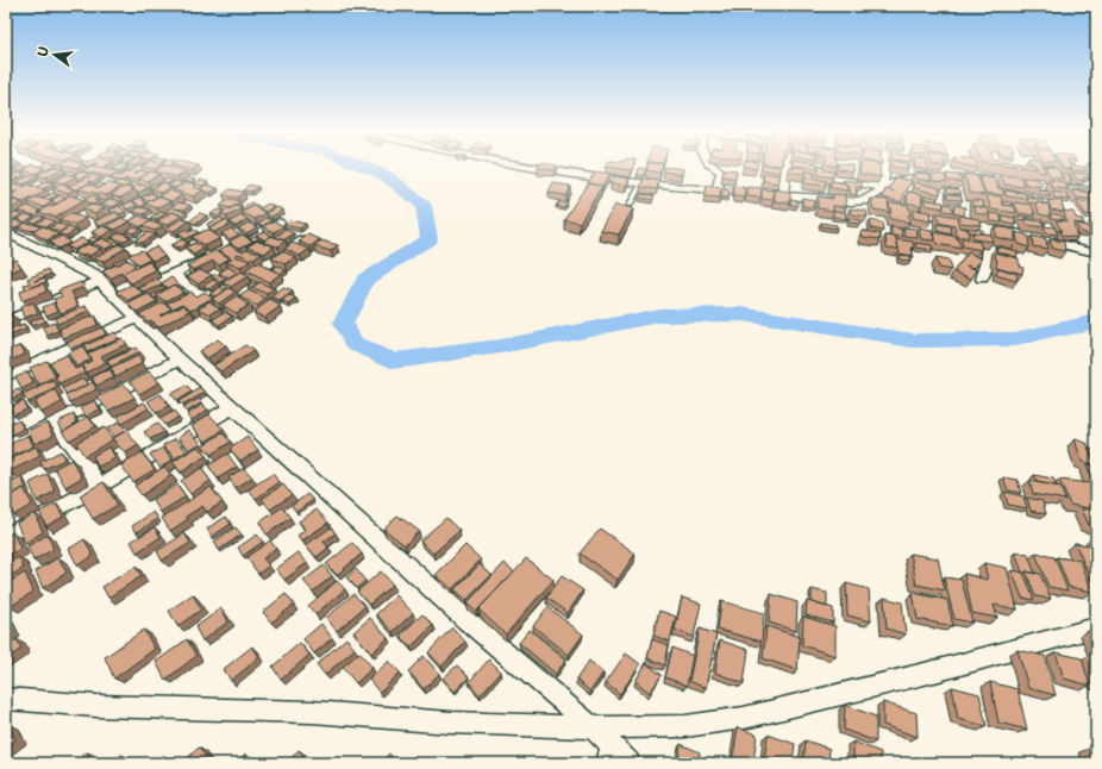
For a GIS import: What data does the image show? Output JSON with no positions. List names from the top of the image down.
{
  "north": "left"
}
